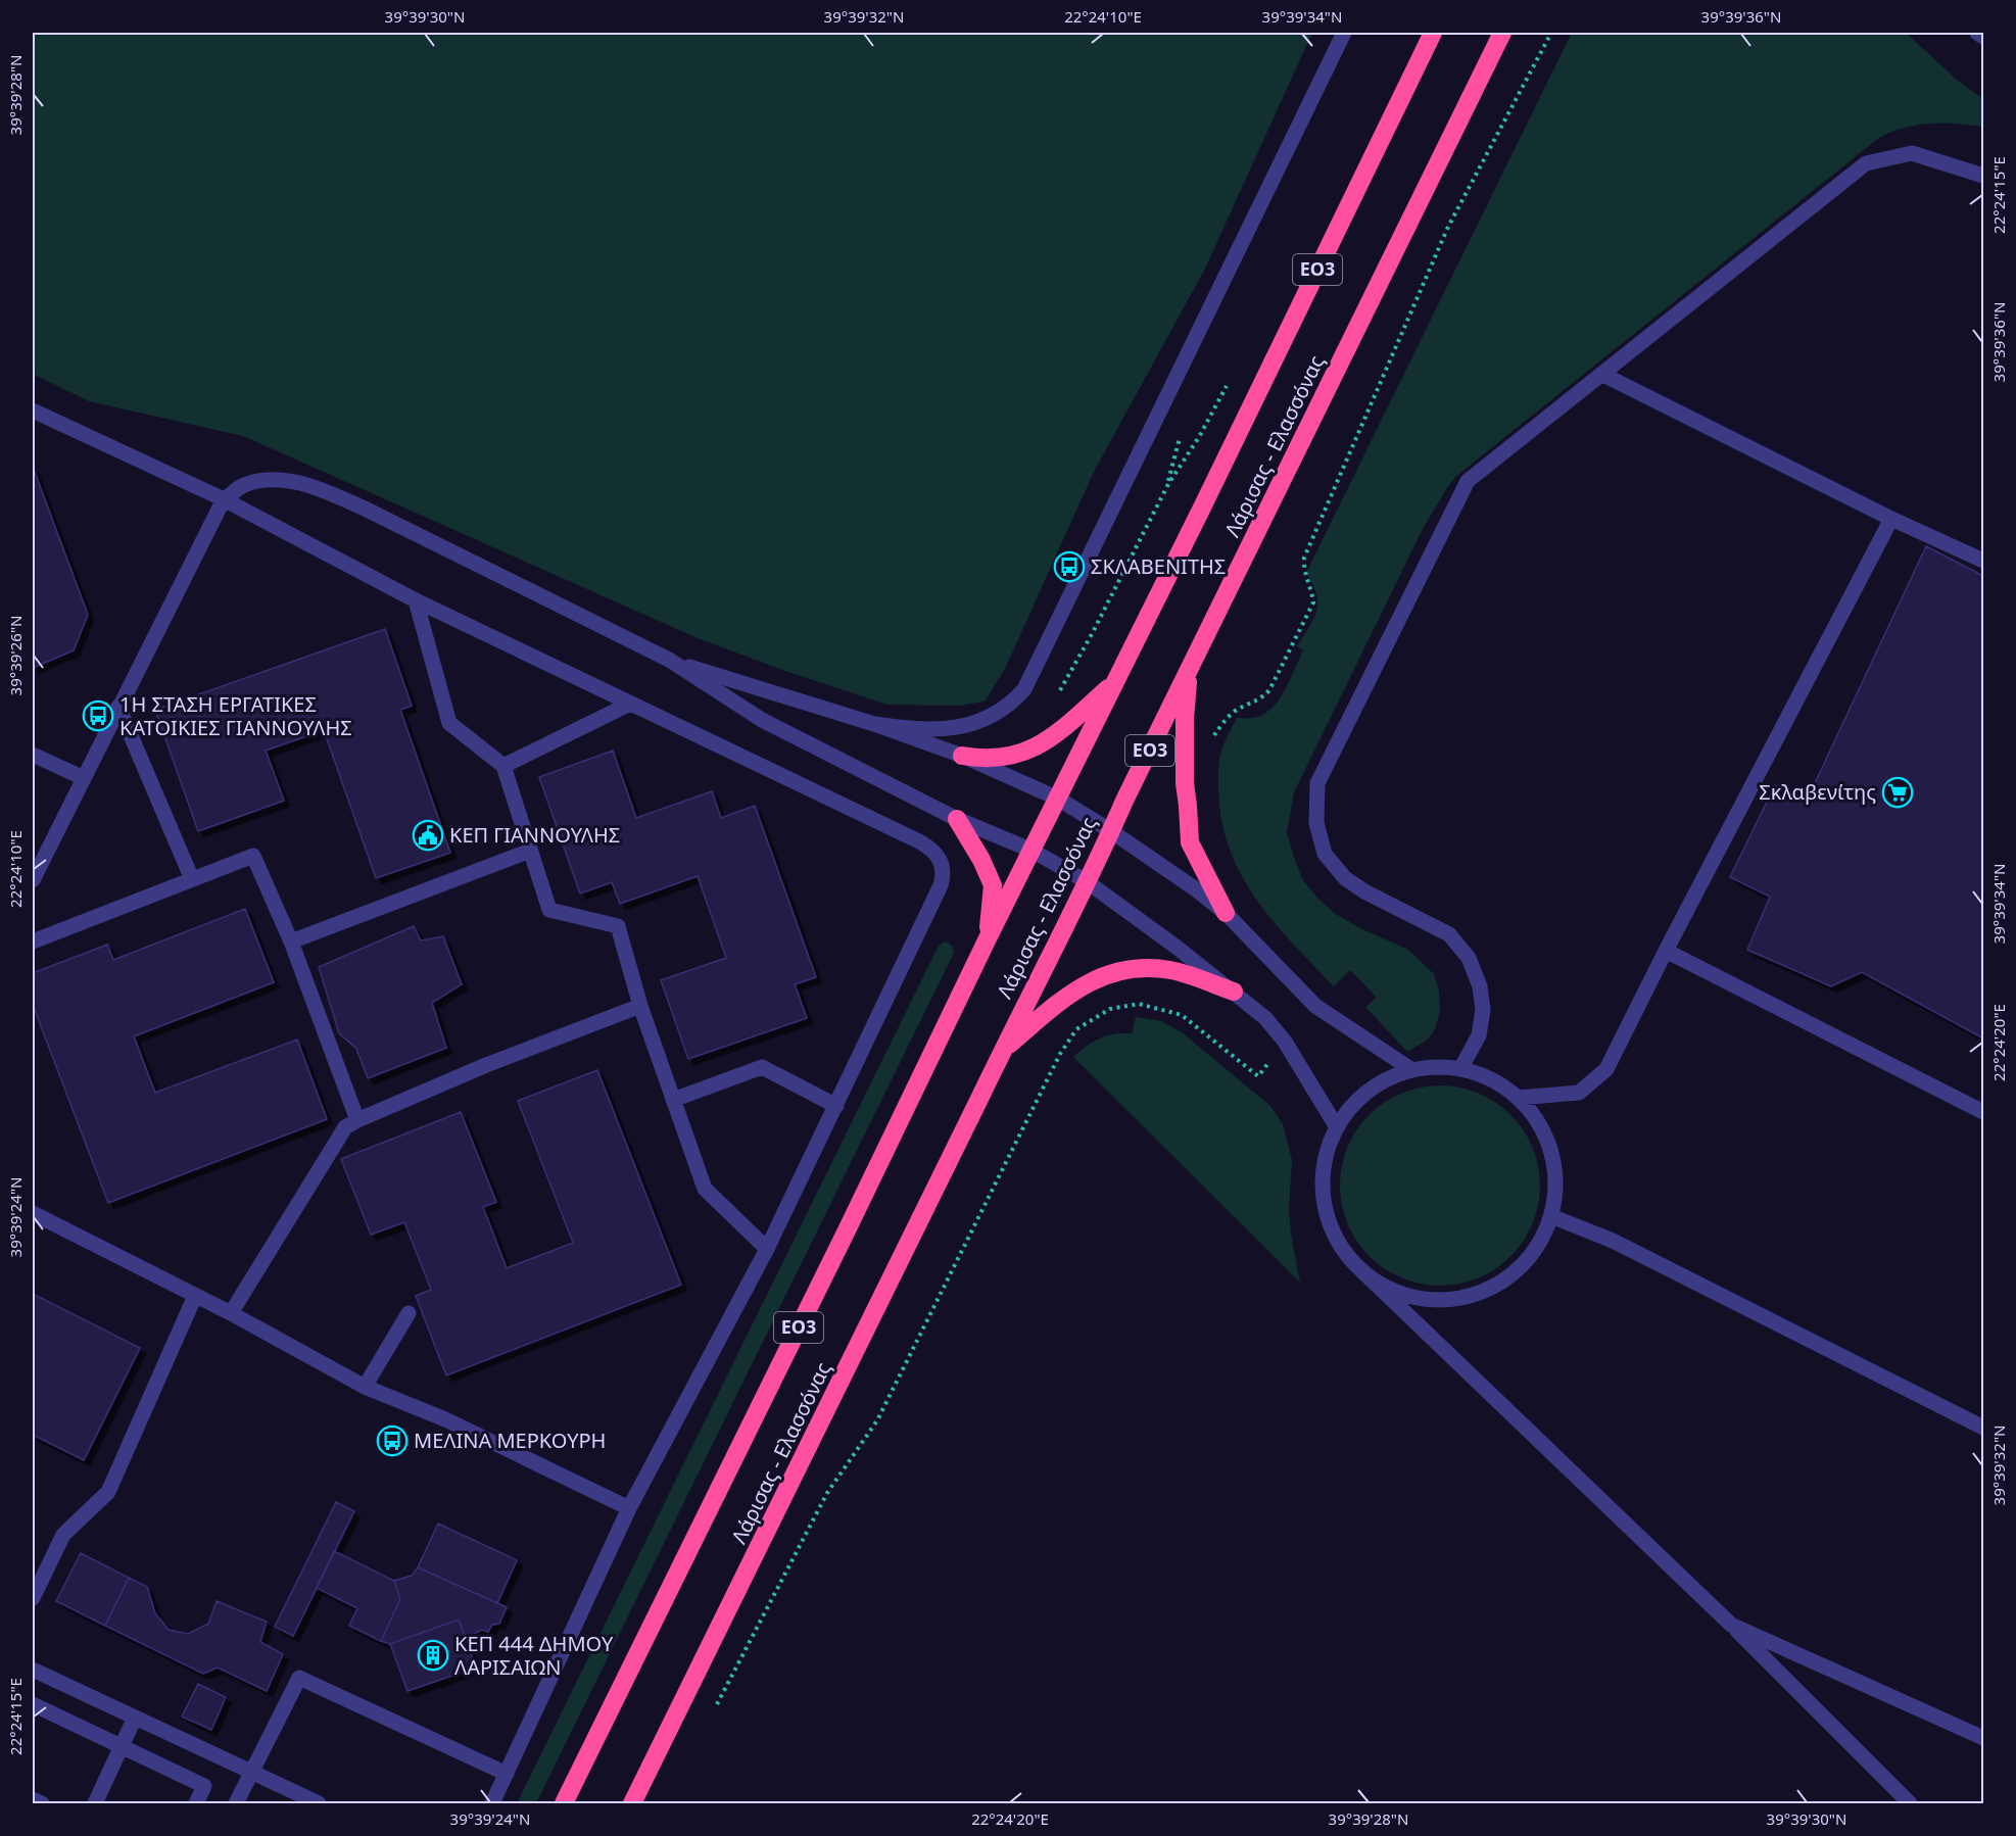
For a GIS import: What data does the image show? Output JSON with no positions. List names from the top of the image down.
{
  "streets": {
    "highway": ["ΕΟ3", "Λάρισας - Ελασσόνας"]
  },
  "places": {
    "bus stop": ["ΣΚΛΑΒΕΝΙΤΗΣ", "1Η ΣΤΑΣΗ ΕΡΓΑΤΙΚΕΣ ΚΑΤΟΙΚΙΕΣ ΓΙΑΝΝΟΥΛΗΣ", "ΜΕΛΙΝΑ ΜΕΡΚΟΥΡΗ"],
    "supermarket": ["Σκλαβενίτης"],
    "public building": ["ΚΕΠ ΓΙΑΝΝΟΥΛΗΣ"],
    "building": ["ΚΕΠ 444 ΔΗΜΟΥ ΛΑΡΙΣΑΙΩΝ"]
  },
  "coordinates": [
    "39°39'30\"N",
    "39°39'32\"N",
    "22°24'10\"E",
    "39°39'34\"N",
    "39°39'36\"N",
    "39°39'28\"N",
    "22°24'15\"E",
    "39°39'26\"N",
    "22°24'20\"E",
    "39°39'24\"N"
  ]
}
